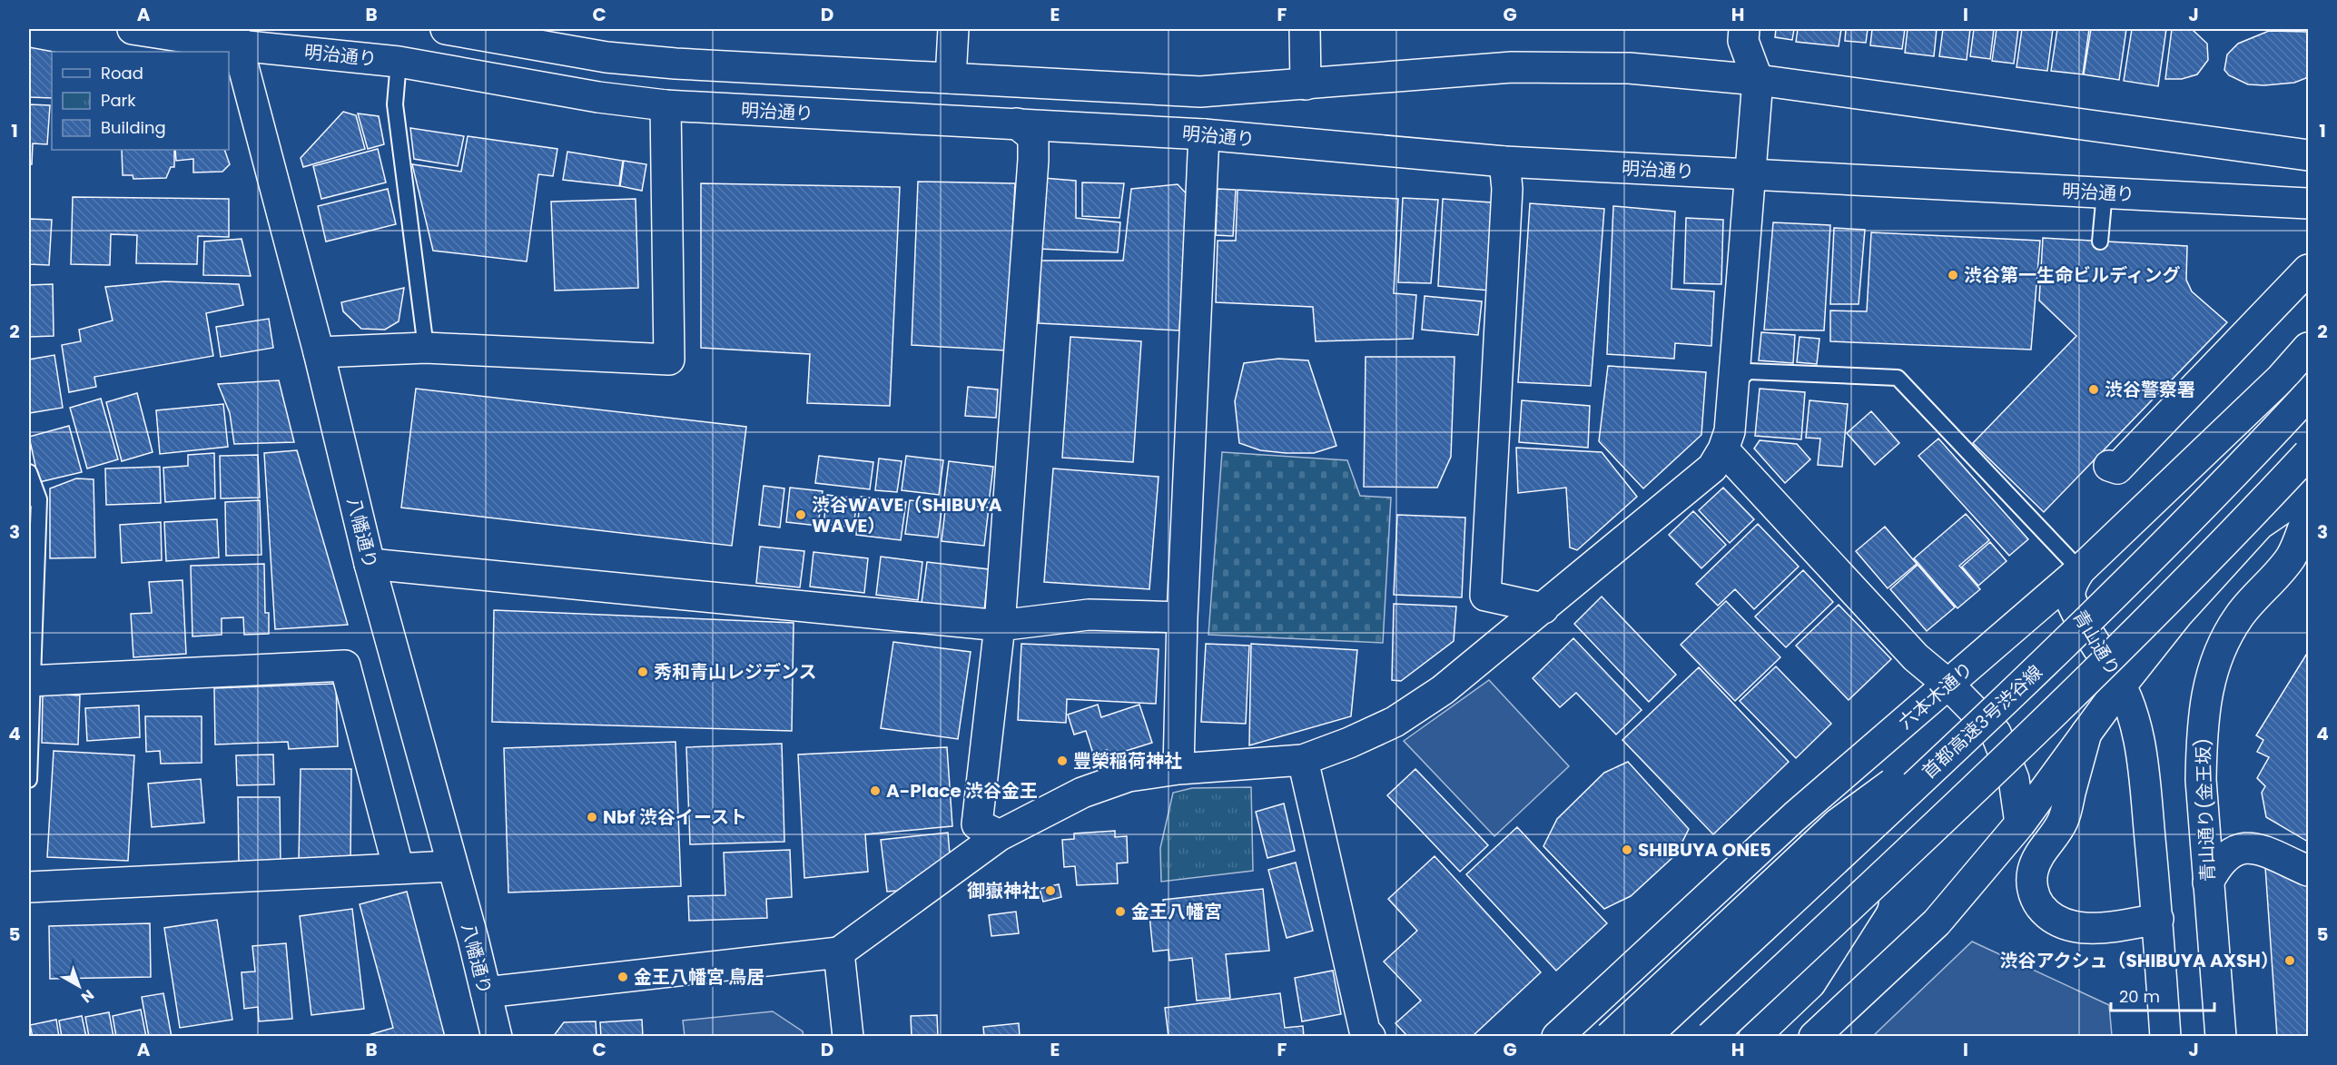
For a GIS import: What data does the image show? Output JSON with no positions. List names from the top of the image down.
{
  "streets": {
    "main road": [
      "明治通り",
      "八幡通り",
      "青山通り",
      "六本木通り",
      "首都高速3号渋谷線",
      "青山通り(金王坂)"
    ]
  },
  "crossings": [
    ["明治通り", "八幡通り"],
    ["青山通り", "六本木通り"]
  ],
  "places": [
    "渋谷第一生命ビルディング",
    "渋谷警察署",
    "渋谷WAVE（SHIBUYA WAVE）",
    "秀和青山レジデンス",
    "豐榮稲荷神社",
    "A-Place 渋谷金王",
    "Nbf 渋谷イースト",
    "SHIBUYA ONE5",
    "御嶽神社",
    "金王八幡宮",
    "渋谷アクシュ（SHIBUYA AXSH）",
    "金王八幡宮 鳥居"
  ],
  "legend": ["Road", "Park", "Building"],
  "scale_bar": "20 m",
  "north": "bottom right",
  "grid": {
    "columns": [
      "A",
      "B",
      "C",
      "D",
      "E",
      "F",
      "G",
      "H",
      "I",
      "J"
    ],
    "rows": [
      "1",
      "2",
      "3",
      "4",
      "5"
    ]
  }
}
